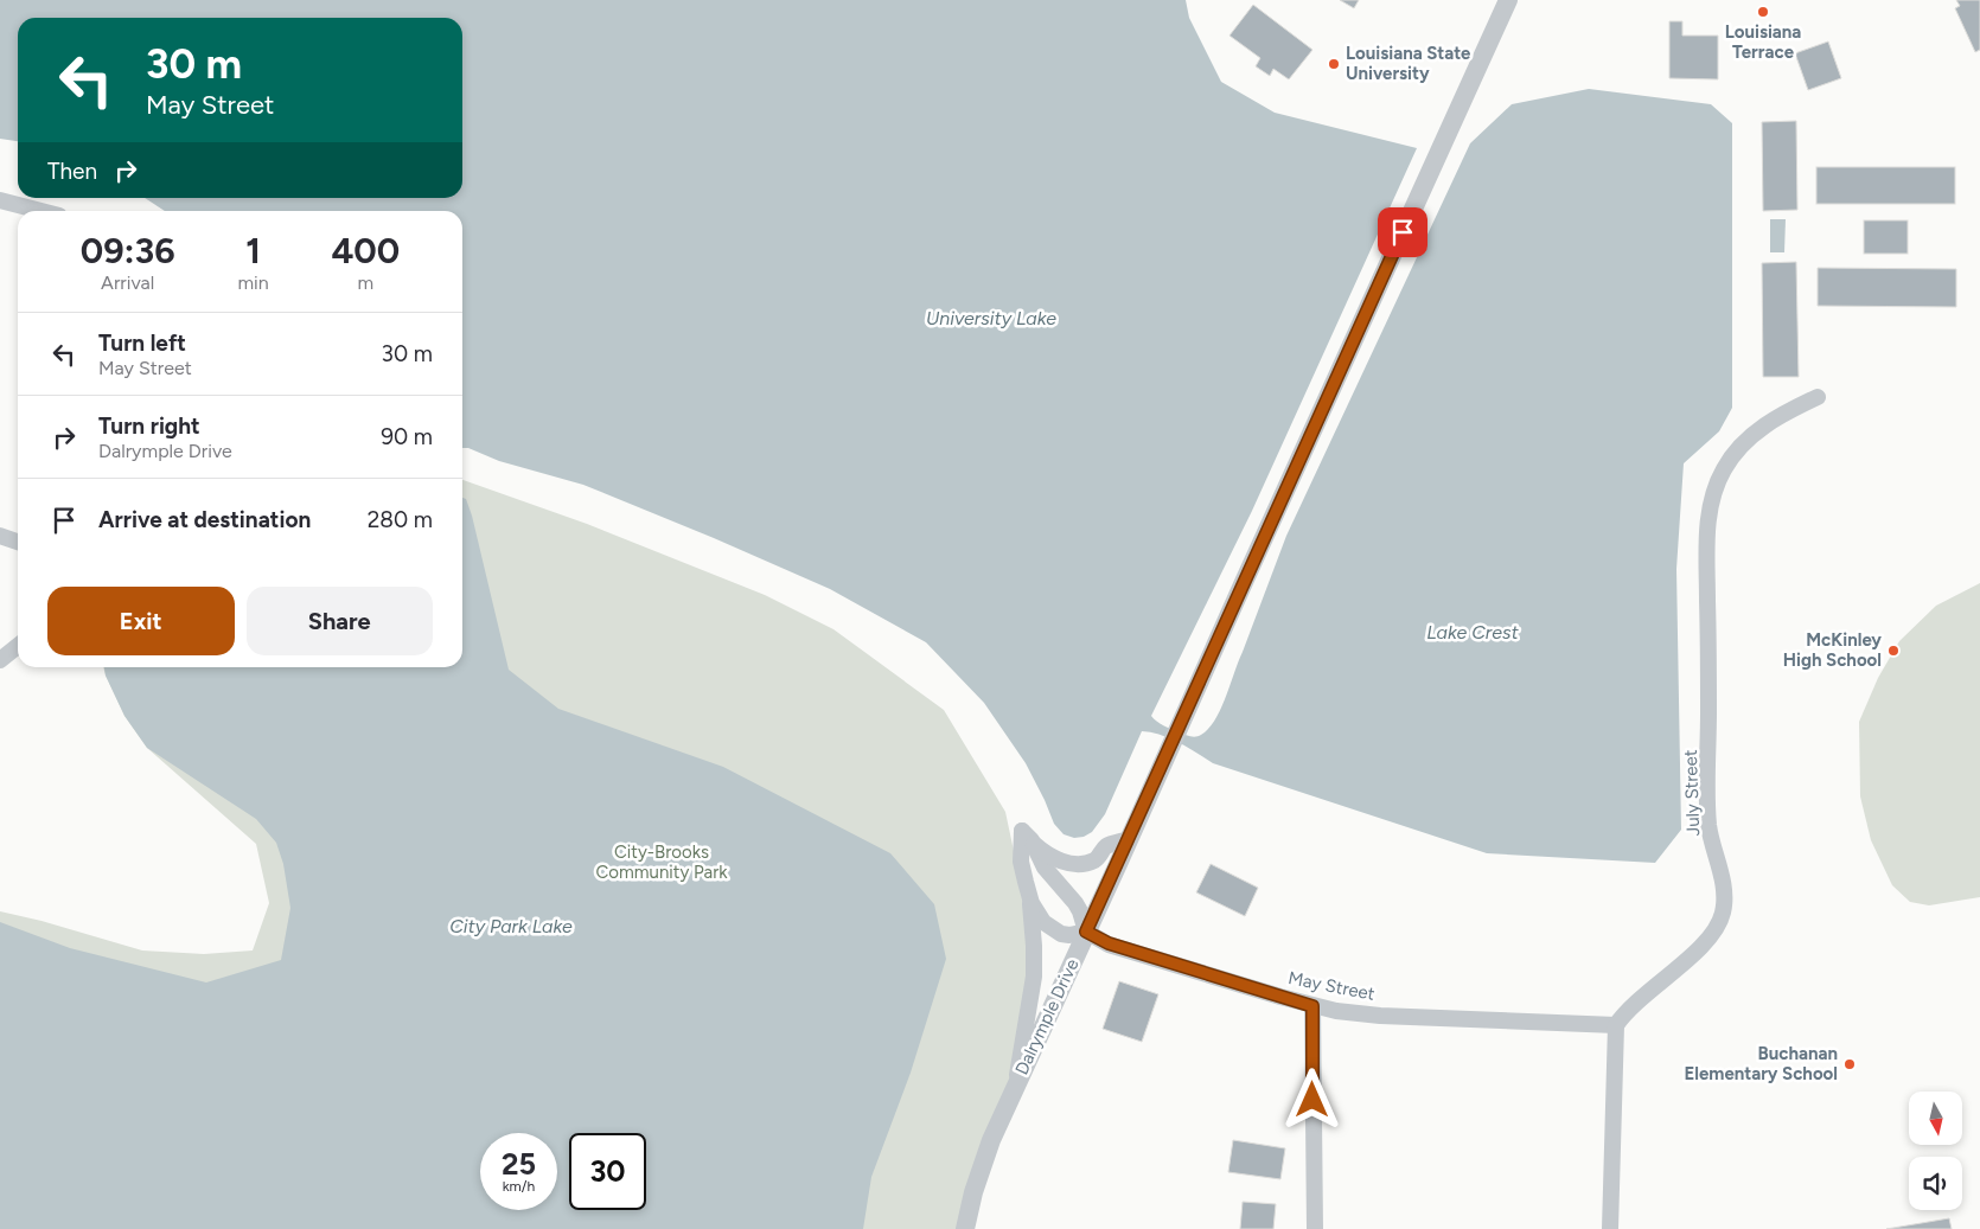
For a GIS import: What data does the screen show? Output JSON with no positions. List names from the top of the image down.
{
  "streets": {
    "street": ["July Street", "May Street", "Dalrymple Drive"]
  },
  "crossings": [
    ["July Street", "May Street"],
    ["May Street", "Dalrymple Drive"]
  ],
  "water": ["University Lake", "Lake Crest", "City Park Lake"],
  "parks": ["City-Brooks Community Park"],
  "places": [
    "Louisiana Terrace",
    "Louisiana State University",
    "McKinley High School",
    "Buchanan Elementary School"
  ],
  "north": "bottom",
  "page": {
    "turn": ["30 m", "May Street"],
    "then": "Then",
    "eta": [
      "09:36",
      "Arrival",
      "1",
      "min",
      "400",
      "m"
    ],
    "list": [
      {
        "name": "Turn left",
        "note": "May Street",
        "value": "30 m"
      },
      {
        "name": "Turn right",
        "note": "Dalrymple Drive",
        "value": "90 m"
      },
      {
        "name": "Arrive at destination",
        "value": "280 m"
      }
    ],
    "buttons": ["Exit", "Share"],
    "speed": "25 km/h",
    "limit": "30"
  }
}
